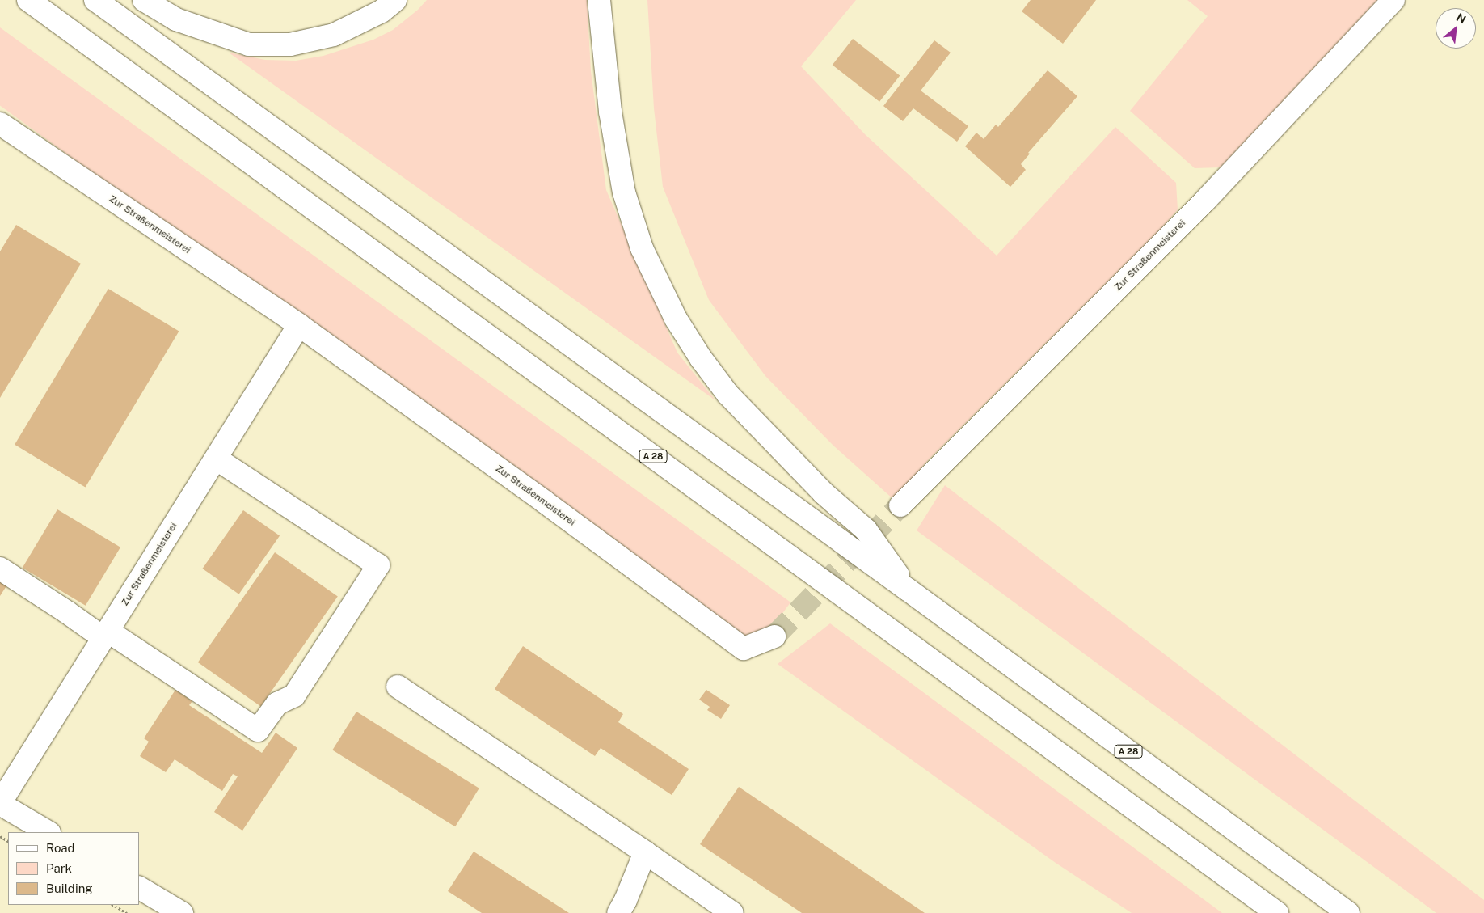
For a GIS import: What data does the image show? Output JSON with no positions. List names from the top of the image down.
{
  "streets": {
    "main road": ["Zur Straßenmeisterei", "A 28"]
  },
  "legend": ["Road", "Park", "Building"],
  "north": "top right"
}
